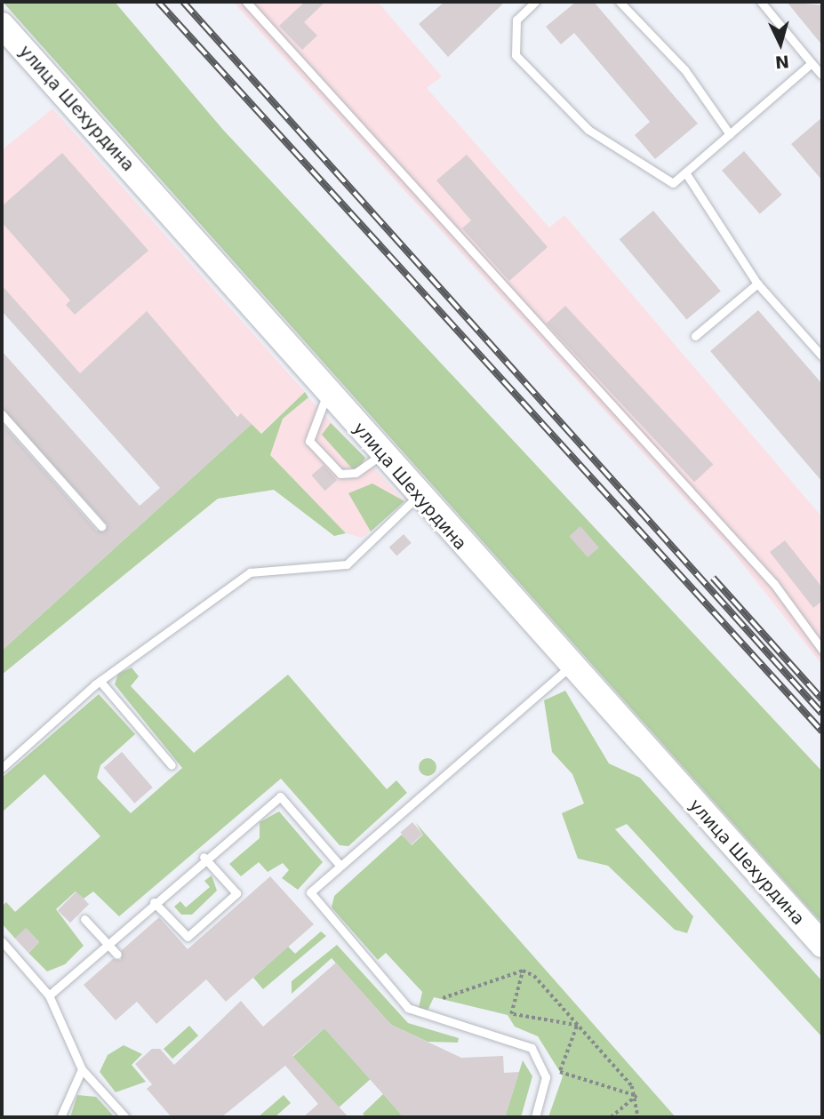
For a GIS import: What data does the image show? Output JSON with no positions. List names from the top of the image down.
{
  "streets": {
    "main road": ["улица Шехурдина"]
  },
  "north": "bottom"
}
